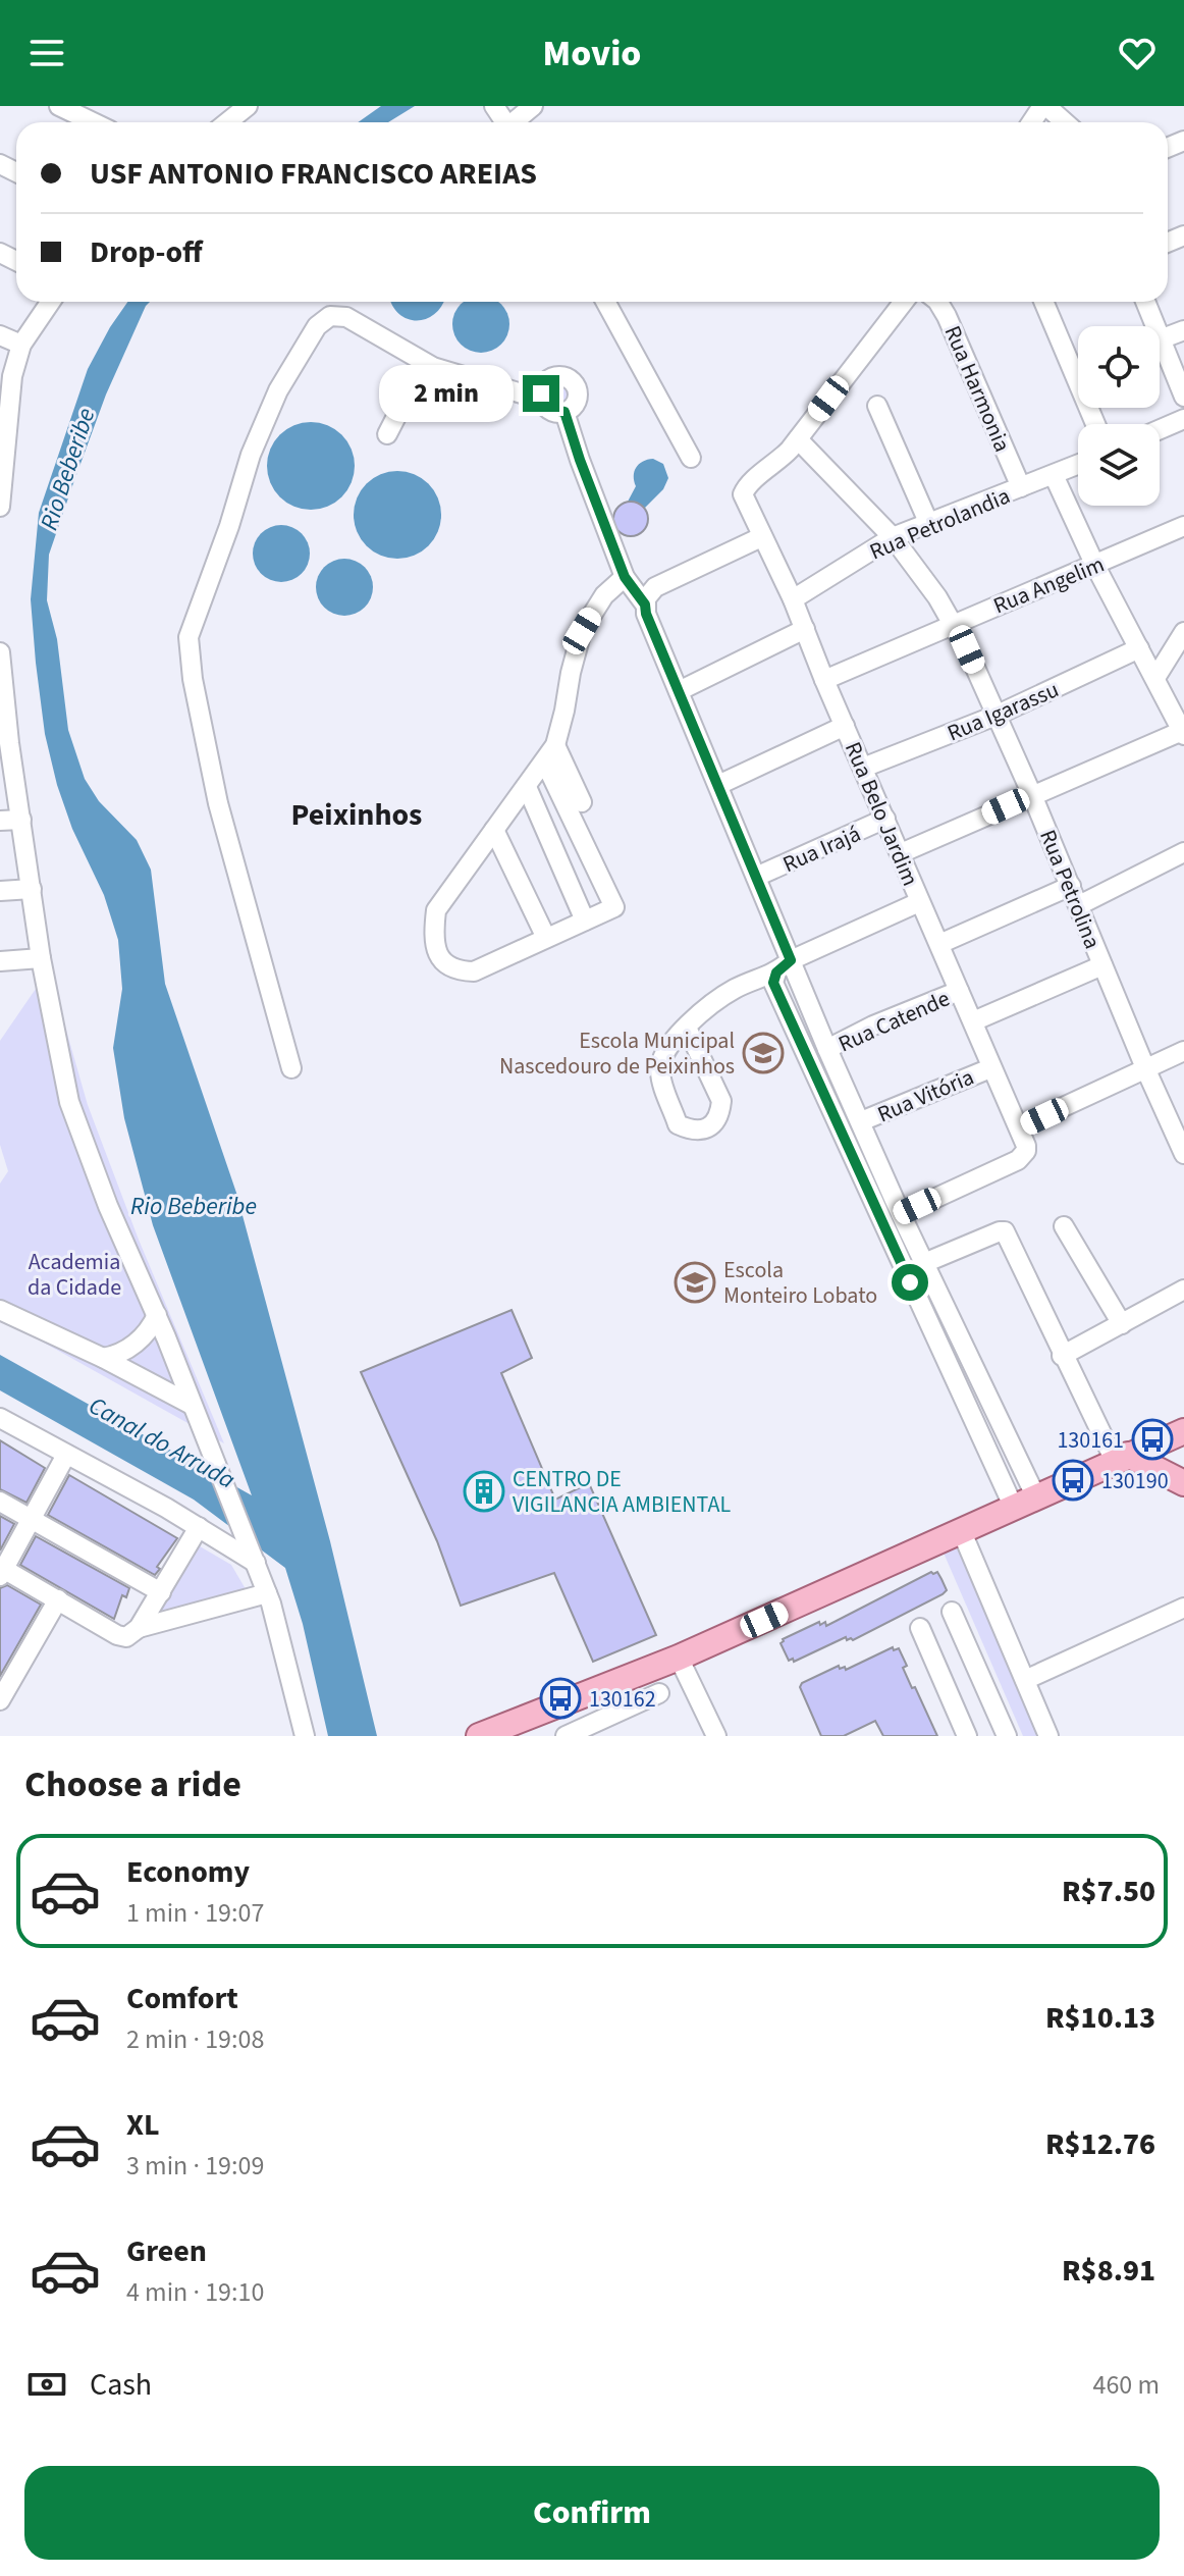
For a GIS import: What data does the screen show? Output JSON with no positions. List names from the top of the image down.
{
  "streets": {
    "street": [
      "Rua Harmonia",
      "Rua Petrolandia",
      "Rua Angelim",
      "Rua Igarassu",
      "Rua Belo Jardim",
      "Rua Irajá",
      "Rua Petrolina",
      "Rua Catende",
      "Rua Vitória"
    ]
  },
  "crossings": [
    ["Rua Harmonia", "Rua Petrolandia"],
    ["Rua Petrolandia", "Rua Belo Jardim"],
    ["Rua Petrolandia", "Rua Petrolina"],
    ["Rua Angelim", "Rua Belo Jardim"],
    ["Rua Angelim", "Rua Petrolina"],
    ["Rua Igarassu", "Rua Belo Jardim"],
    ["Rua Igarassu", "Rua Petrolina"],
    ["Rua Belo Jardim", "Rua Irajá"],
    ["Rua Belo Jardim", "Rua Petrolina"],
    ["Rua Belo Jardim", "Rua Catende"],
    ["Rua Belo Jardim", "Rua Vitória"]
  ],
  "districts": ["Peixinhos"],
  "water": ["Rio Beberibe", "Canal do Arruda"],
  "parks": ["Academia da Cidade"],
  "places": {
    "school or university": ["Escola Municipal Nascedouro de Peixinhos", "Escola Monteiro Lobato"],
    "bus stop": ["130161", "130190", "130162"],
    "building": ["CENTRO DE VIGILANCIA AMBIENTAL"]
  },
  "page": {
    "header": "Movio",
    "banner": ["USF ANTONIO FRANCISCO AREIAS", "Drop-off"],
    "bubble": "2 min",
    "heading": "Choose a ride",
    "list": [
      {
        "name": "Economy",
        "note": "1 min · 19:07",
        "value": "R$7.50"
      },
      {
        "name": "Comfort",
        "note": "2 min · 19:08",
        "value": "R$10.13"
      },
      {
        "name": "XL",
        "note": "3 min · 19:09",
        "value": "R$12.76"
      },
      {
        "name": "Green",
        "note": "4 min · 19:10",
        "value": "R$8.91"
      }
    ],
    "pay": ["Cash", "460 m"],
    "buttons": "Confirm"
  }
}
